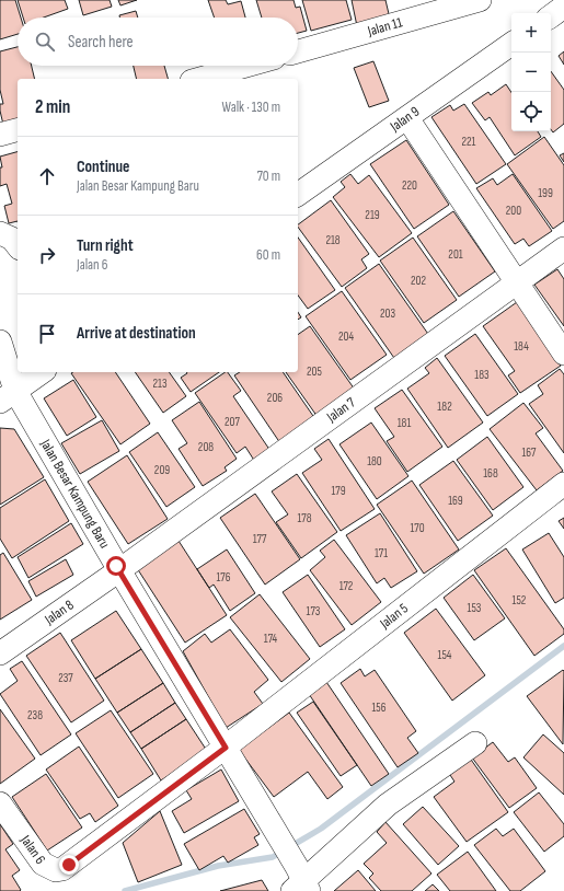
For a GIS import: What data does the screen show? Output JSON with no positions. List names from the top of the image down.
{
  "streets": {
    "street": [
      "Jalan 11",
      "Jalan 9",
      "Jalan 7",
      "Jalan Besar Kampung Baru",
      "Jalan 8",
      "Jalan 5",
      "Jalan 6"
    ]
  },
  "crossings": [
    ["Jalan 7", "Jalan Besar Kampung Baru"],
    ["Jalan 7", "Jalan 8"],
    ["Jalan Besar Kampung Baru", "Jalan 8"],
    ["Jalan Besar Kampung Baru", "Jalan 5"],
    ["Jalan Besar Kampung Baru", "Jalan 6"],
    ["Jalan 5", "Jalan 6"]
  ],
  "house_numbers": [
    "221",
    "220",
    "199",
    "200",
    "219",
    "218",
    "201",
    "202",
    "203",
    "204",
    "184",
    "205",
    "183",
    "213",
    "206",
    "182",
    "207",
    "181",
    "208",
    "167",
    "180",
    "209",
    "168",
    "179",
    "169",
    "178",
    "170",
    "177",
    "171",
    "176",
    "172",
    "152",
    "153",
    "173",
    "174",
    "154",
    "237",
    "156",
    "238"
  ],
  "page": {
    "map_buttons": ["+", "−"],
    "search": "Search here",
    "heading": ["2 min", "Walk · 130 m"],
    "list": [
      ["Continue", "Jalan Besar Kampung Baru", "70 m"],
      ["Turn right", "Jalan 6", "60 m"],
      "Arrive at destination"
    ]
  }
}
